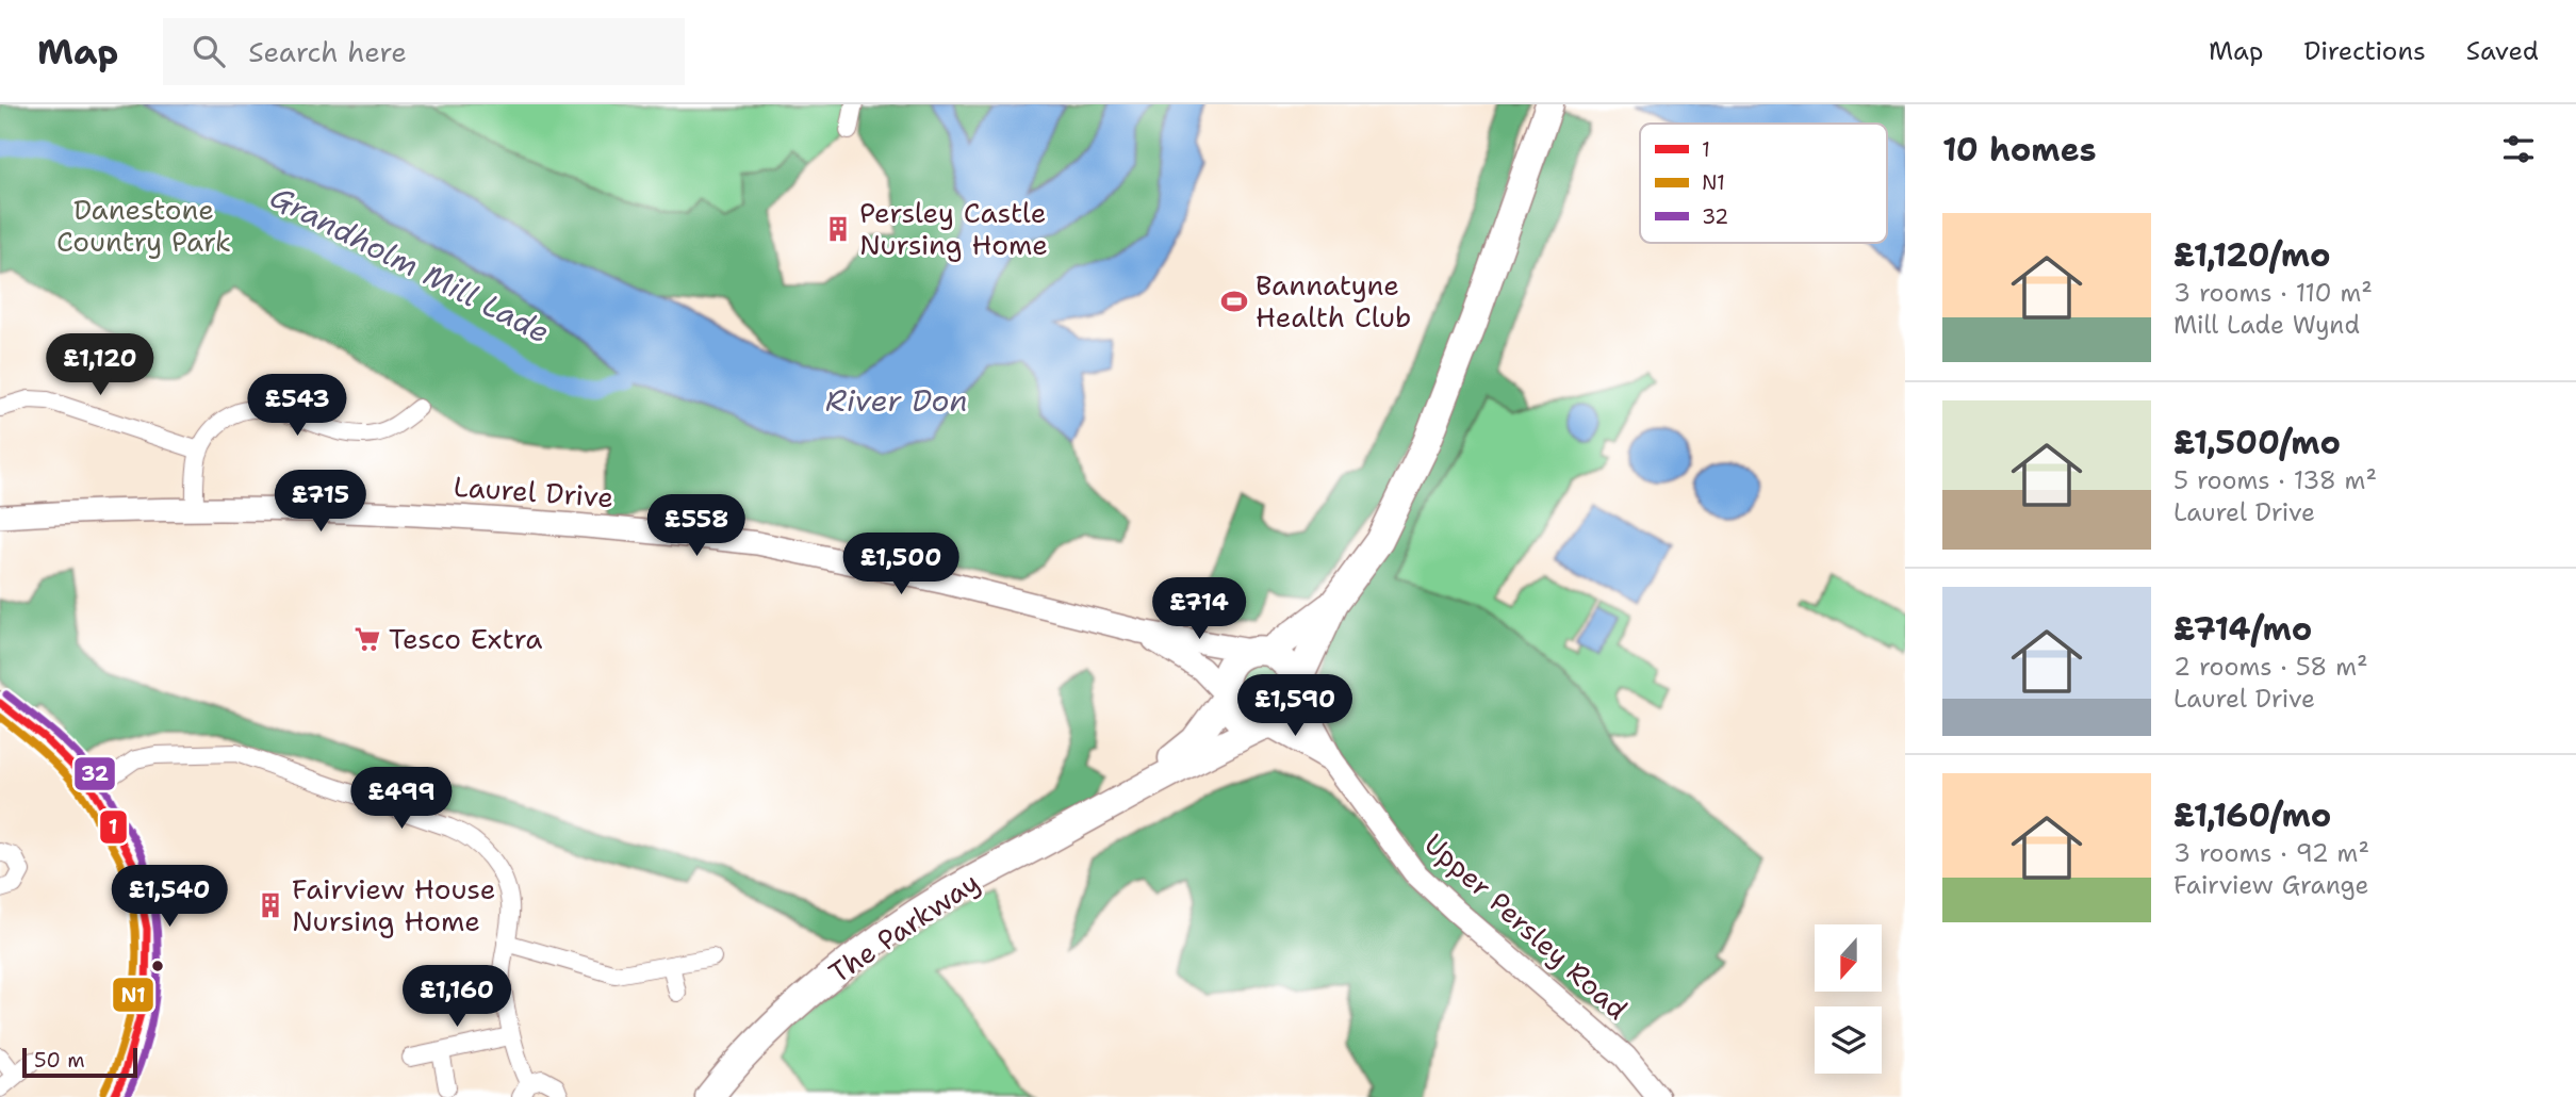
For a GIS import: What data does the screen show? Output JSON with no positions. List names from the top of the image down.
{
  "streets": {
    "main road": ["The Parkway"],
    "street": ["Laurel Drive", "Upper Persley Road"]
  },
  "crossings": [
    ["Laurel Drive", "Upper Persley Road"]
  ],
  "water": ["Grandholm Mill Lade", "River Don"],
  "parks": ["Danestone Country Park"],
  "places": {
    "building": ["Persley Castle Nursing Home", "Fairview House Nursing Home"],
    "sports": ["Bannatyne Health Club"],
    "supermarket": ["Tesco Extra"]
  },
  "lines": ["transit line 32", "transit line 1", "transit line N1"],
  "legend": ["1", "N1", "32"],
  "scale_bar": "50 m",
  "north": "bottom",
  "page": {
    "header": "Map",
    "search": "Search here",
    "nav": ["Map", "Directions", "Saved"],
    "heading": "10 homes",
    "list": [
      {
        "name": "£1,120/mo",
        "note": "3 rooms · 110 m² · Mill Lade Wynd"
      },
      {
        "name": "£1,500/mo",
        "note": "5 rooms · 138 m² · Laurel Drive"
      },
      {
        "name": "£714/mo",
        "note": "2 rooms · 58 m² · Laurel Drive"
      },
      {
        "name": "£1,160/mo",
        "note": "3 rooms · 92 m² · Fairview Grange"
      }
    ],
    "price": [
      "£1,120",
      "£543",
      "£715",
      "£558",
      "£1,500",
      "£714",
      "£1,590",
      "£499",
      "£1,540",
      "£1,160"
    ],
    "scale": "50 m"
  }
}
